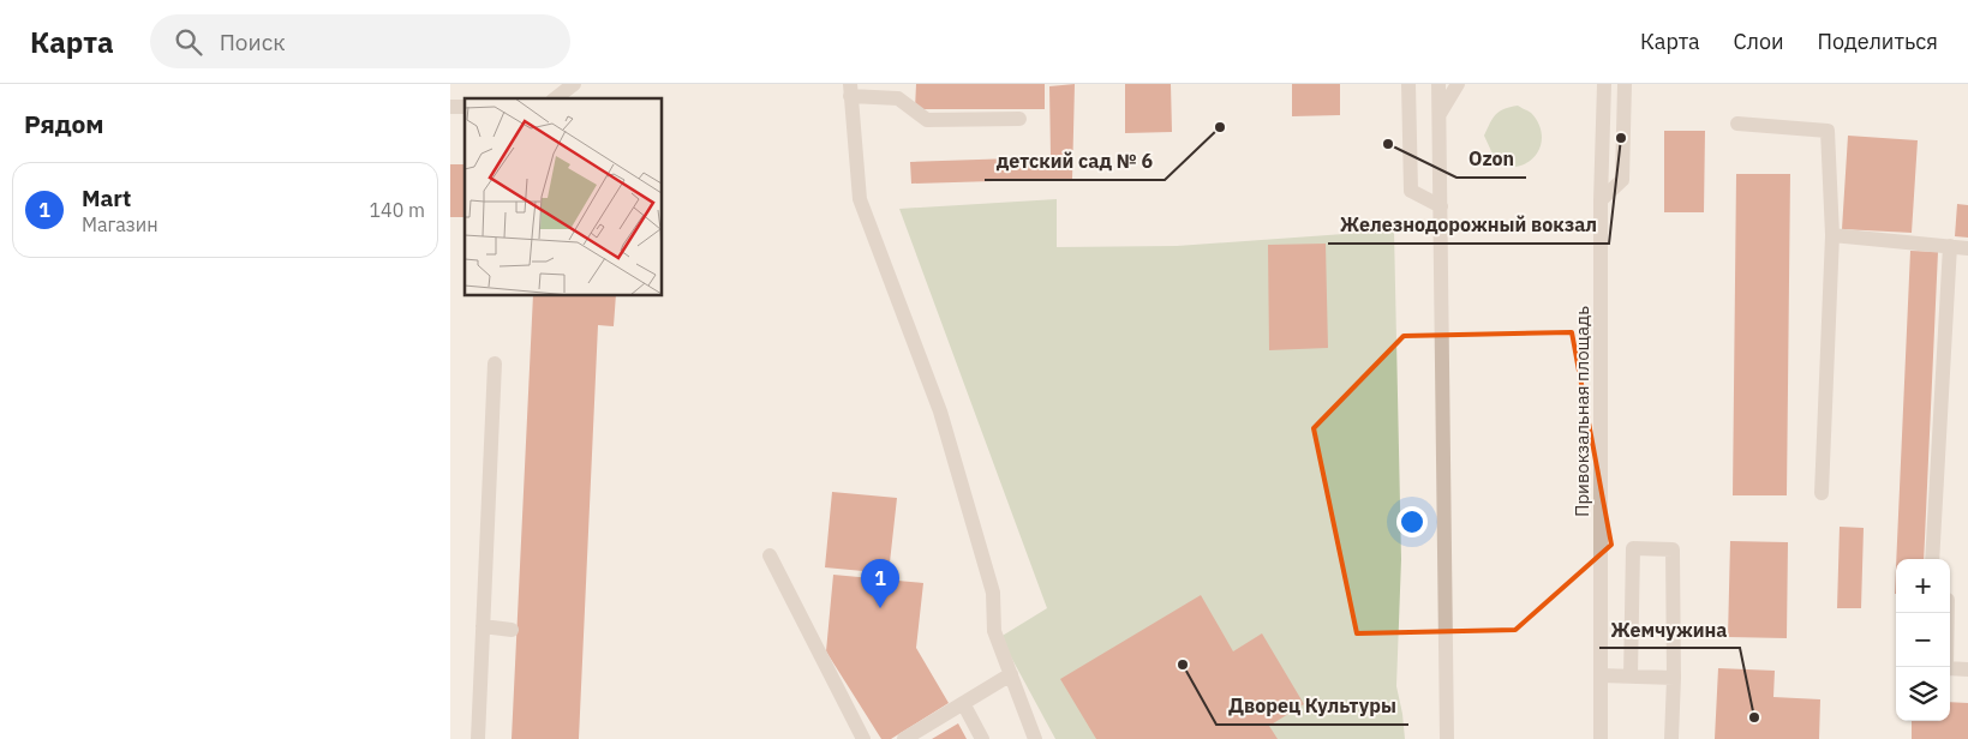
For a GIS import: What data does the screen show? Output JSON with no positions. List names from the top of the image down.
{
  "streets": {
    "street": ["Привокзальная площадь"]
  },
  "places": [
    "детский сад № 6",
    "Железнодорожный вокзал",
    "Ozon",
    "Дворец Культуры",
    "Жемчужина"
  ],
  "page": {
    "header": "Карта",
    "search": "Поиск",
    "nav": ["Карта", "Слои", "Поделиться"],
    "heading": "Рядом",
    "list": [
      {
        "mark": "1",
        "name": "Mart",
        "note": "Магазин",
        "value": "140 m"
      }
    ],
    "map_buttons": ["+", "−"],
    "pins": "1"
  }
}
